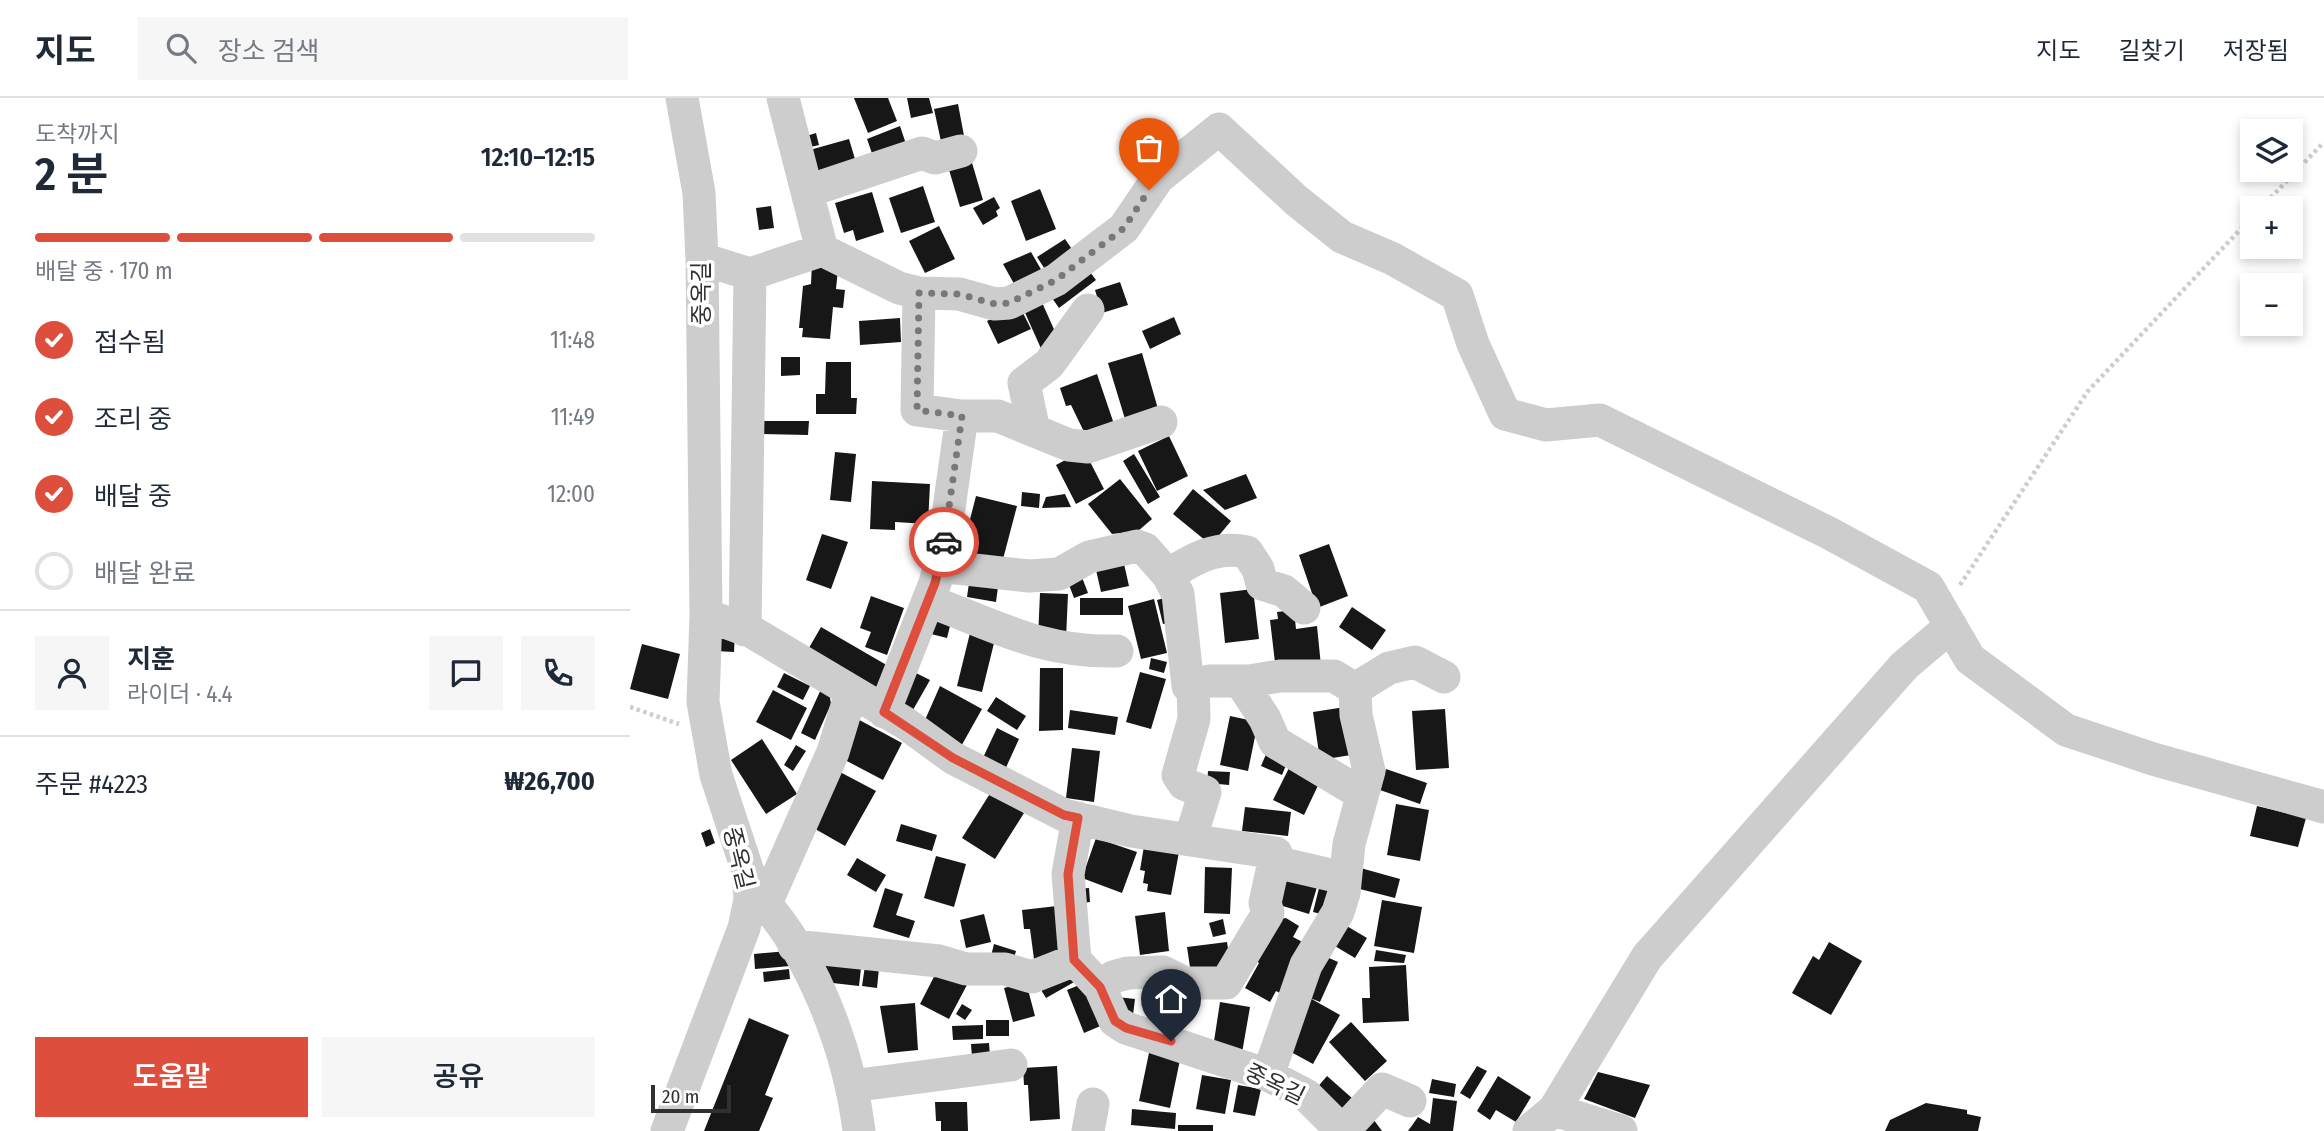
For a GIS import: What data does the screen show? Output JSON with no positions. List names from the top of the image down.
{
  "streets": {
    "street": ["중옥길"]
  },
  "scale_bar": "20 m",
  "page": {
    "header": "지도",
    "search": "장소 검색",
    "nav": ["지도", "길찾기", "저장됨"],
    "heading": ["2 분", "도착까지", "12:10–12:15"],
    "panel": [
      "지훈",
      "라이더 · 4.4",
      "주문 #4223",
      "₩26,700"
    ],
    "map_buttons": ["+", "−"],
    "bar": "배달 중 · 170 m",
    "list": [
      ["접수됨", "11:48"],
      ["조리 중", "11:49"],
      ["배달 중", "12:00"],
      "배달 완료"
    ],
    "buttons": ["도움말", "공유"],
    "scale": "20 m"
  }
}
